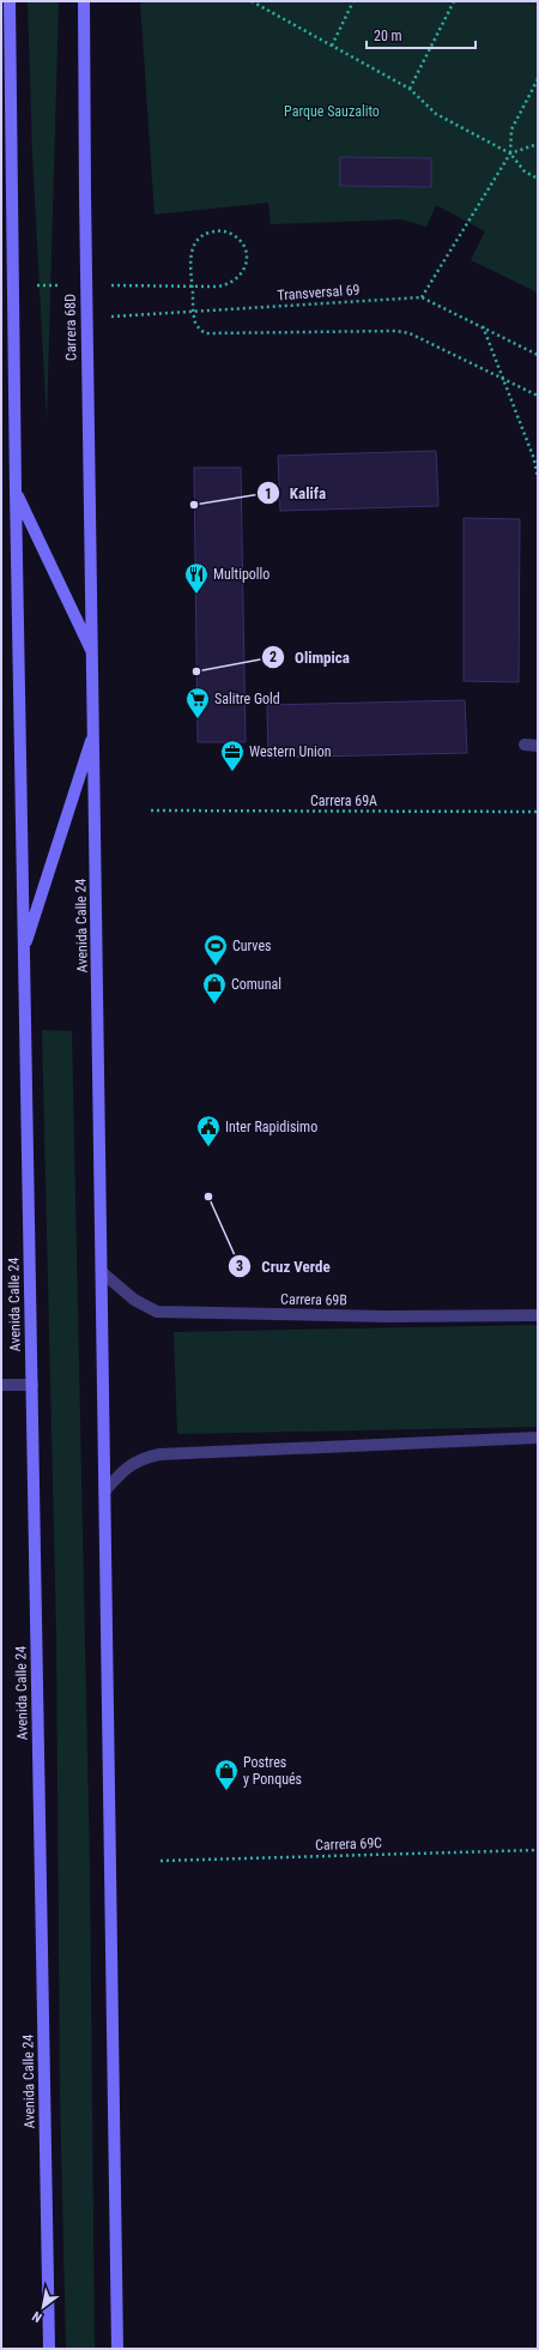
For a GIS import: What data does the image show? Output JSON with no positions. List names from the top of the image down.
{
  "streets": {
    "main road": ["Carrera 68D", "Avenida Calle 24"],
    "street": ["Carrera 69B"],
    "path": ["Transversal 69", "Carrera 69A", "Carrera 69C"]
  },
  "crossings": [
    ["Transversal 69", "Carrera 68D"],
    ["Carrera 68D", "Avenida Calle 24"],
    ["Avenida Calle 24", "Carrera 69B"]
  ],
  "parks": ["Parque Sauzalito"],
  "places": {
    "other": ["Kalifa", "Olimpica", "Cruz Verde"],
    "restaurant": ["Multipollo"],
    "supermarket": ["Salitre Gold"],
    "office": ["Western Union"],
    "sports": ["Curves"],
    "shop": ["Comunal", "Postres y Ponqués"],
    "public building": ["Inter Rapidisimo"]
  },
  "scale_bar": "20 m",
  "north": "bottom left"
}
